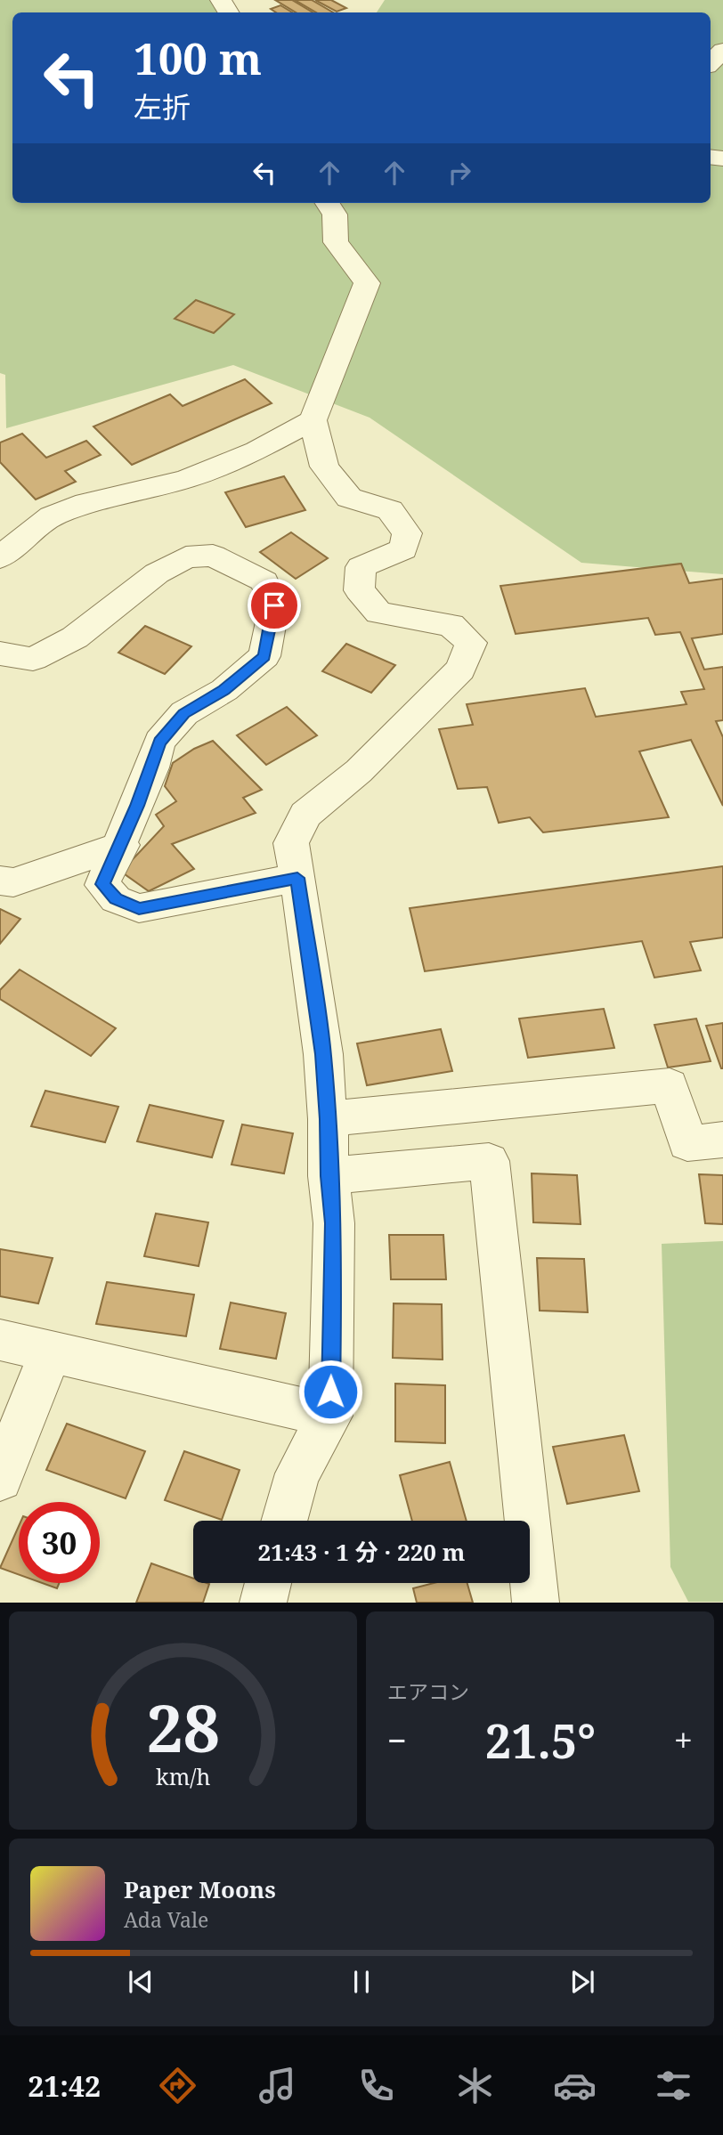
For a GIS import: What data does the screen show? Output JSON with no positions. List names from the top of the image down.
{
  "page": {
    "turn": ["100 m", "左折"],
    "limit": "30",
    "trip": "21:43 · 1 分 · 220 m",
    "tile": "エアコン",
    "heat": ["−", "21.5°", "+"],
    "song": ["Paper Moons", "Ada Vale"],
    "tabs": "21:42",
    "gauge": ["28", "km/h"]
  }
}
